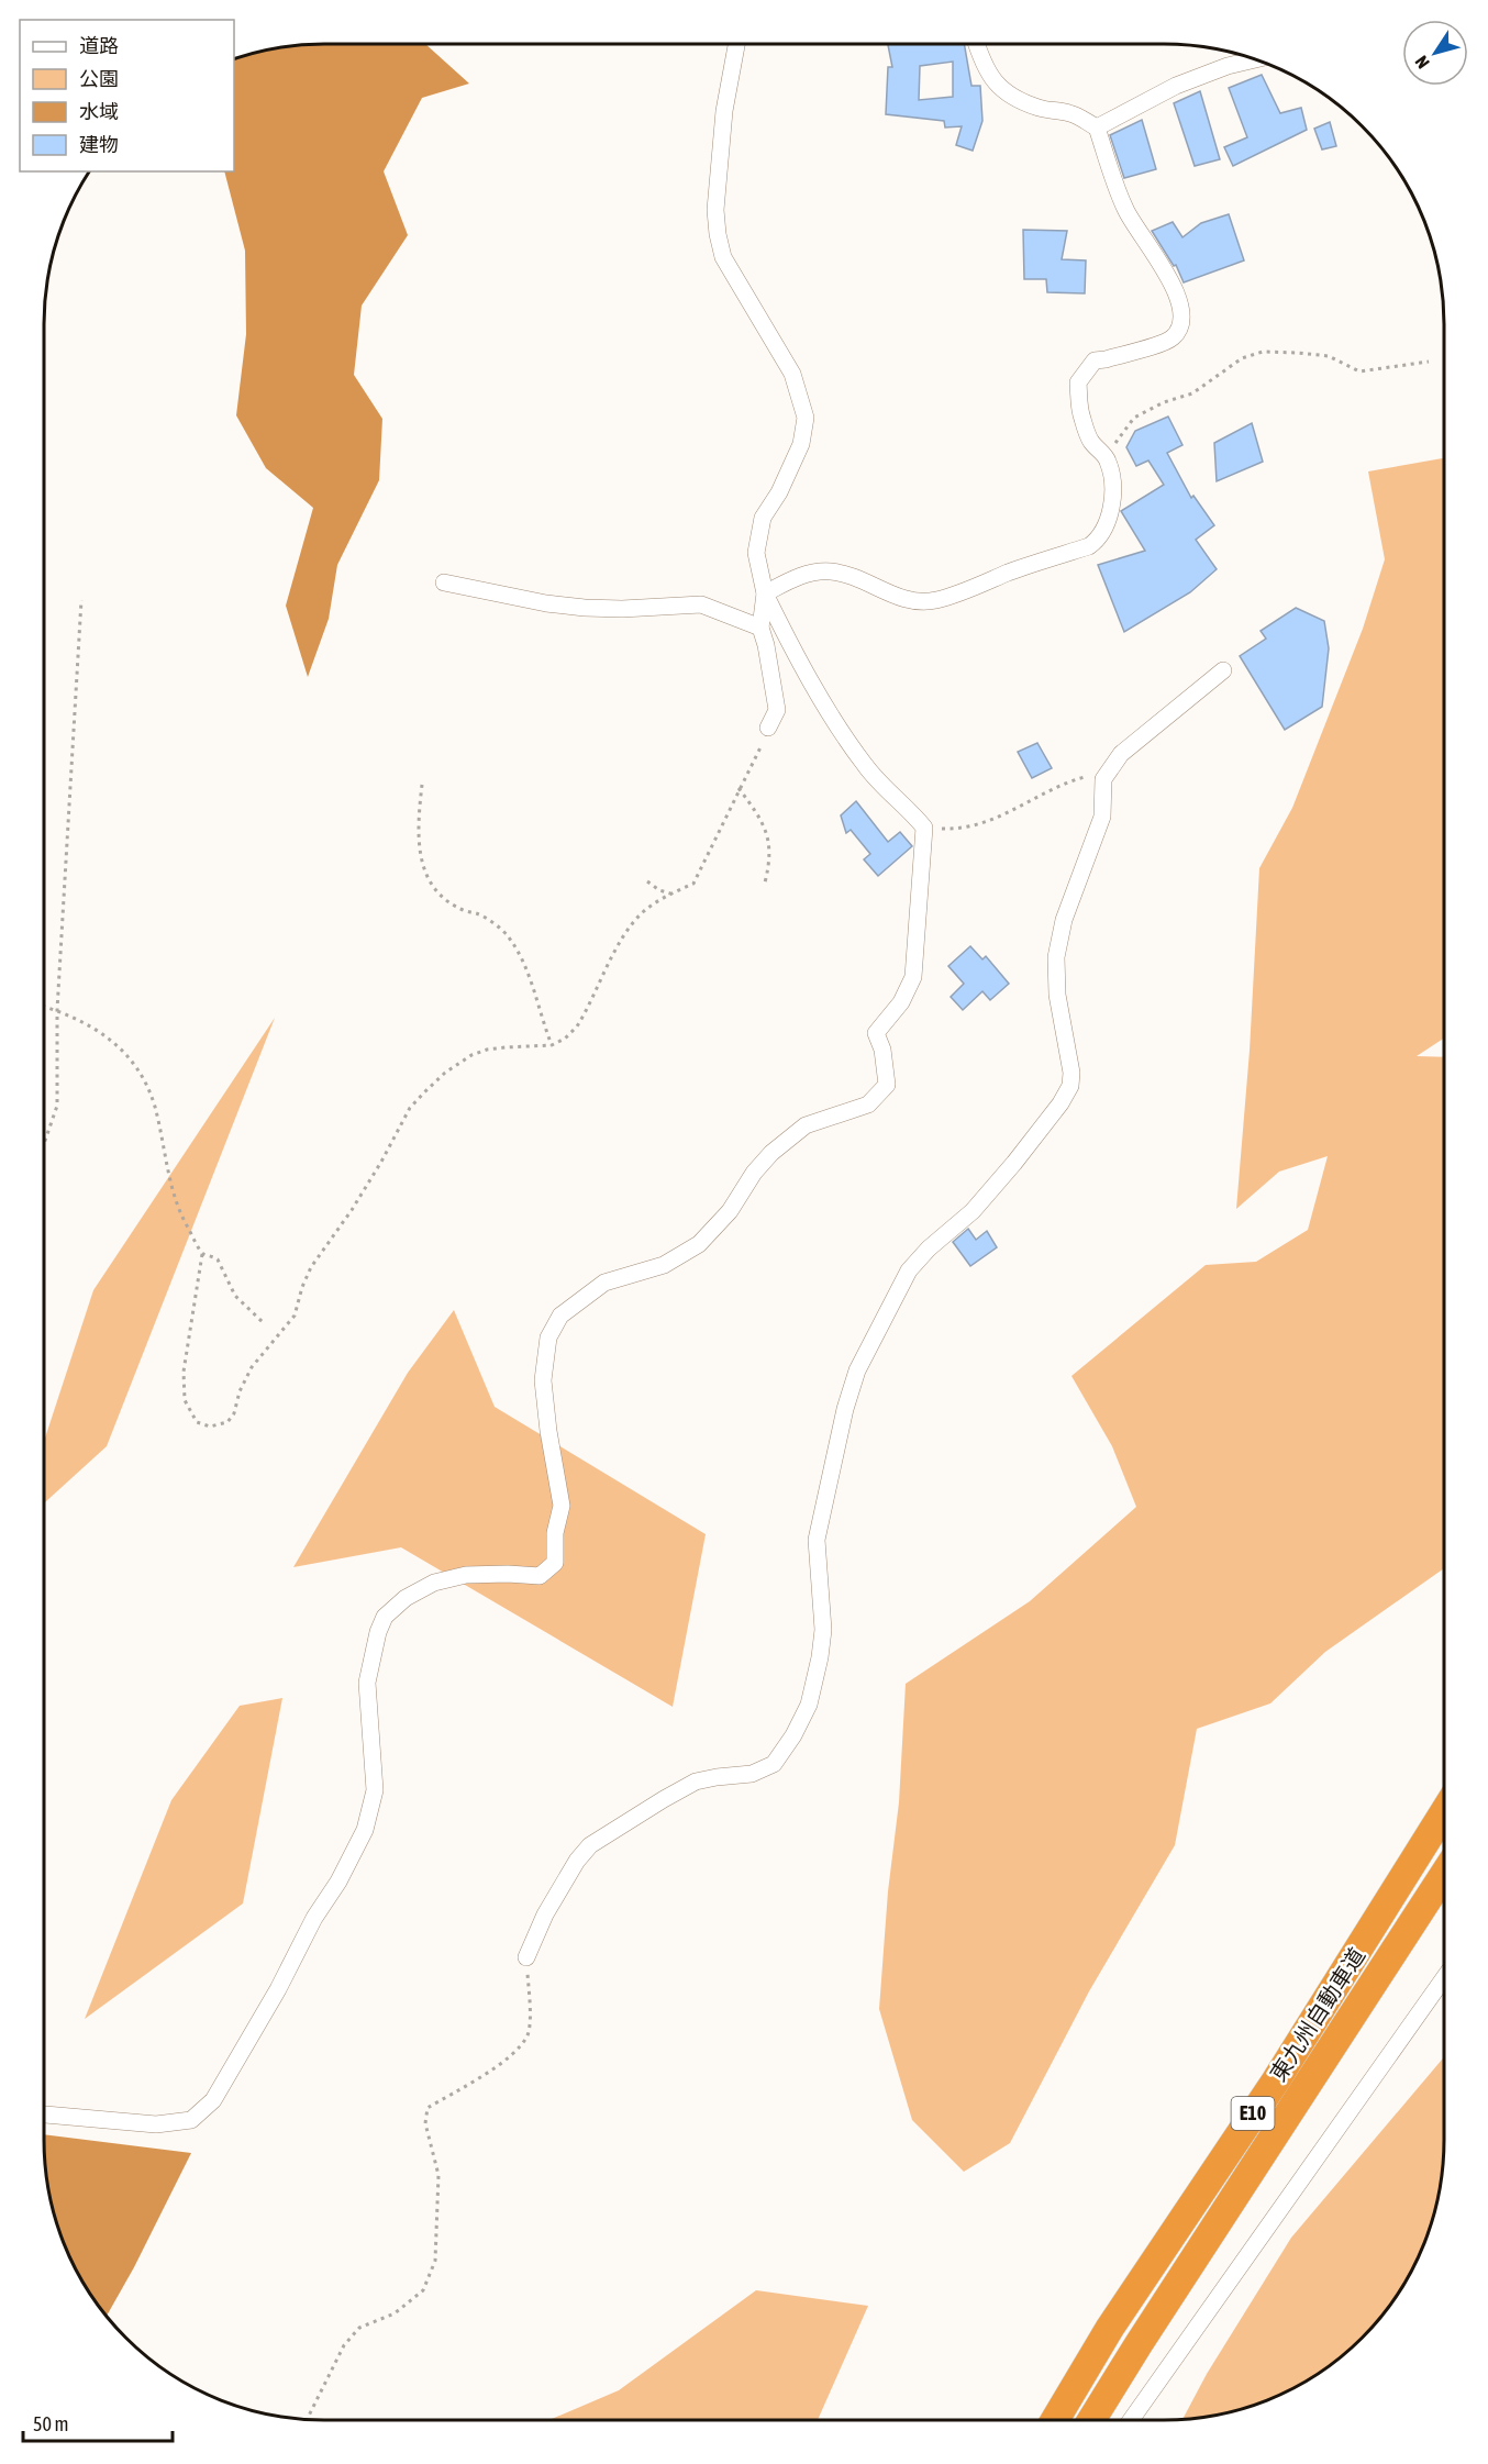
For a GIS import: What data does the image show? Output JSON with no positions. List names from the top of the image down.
{
  "streets": {
    "highway": ["東九州自動車道", "E10"]
  },
  "legend": [
    "道路",
    "公園",
    "水域",
    "建物"
  ],
  "scale_bar": "50 m",
  "north": "bottom left"
}
